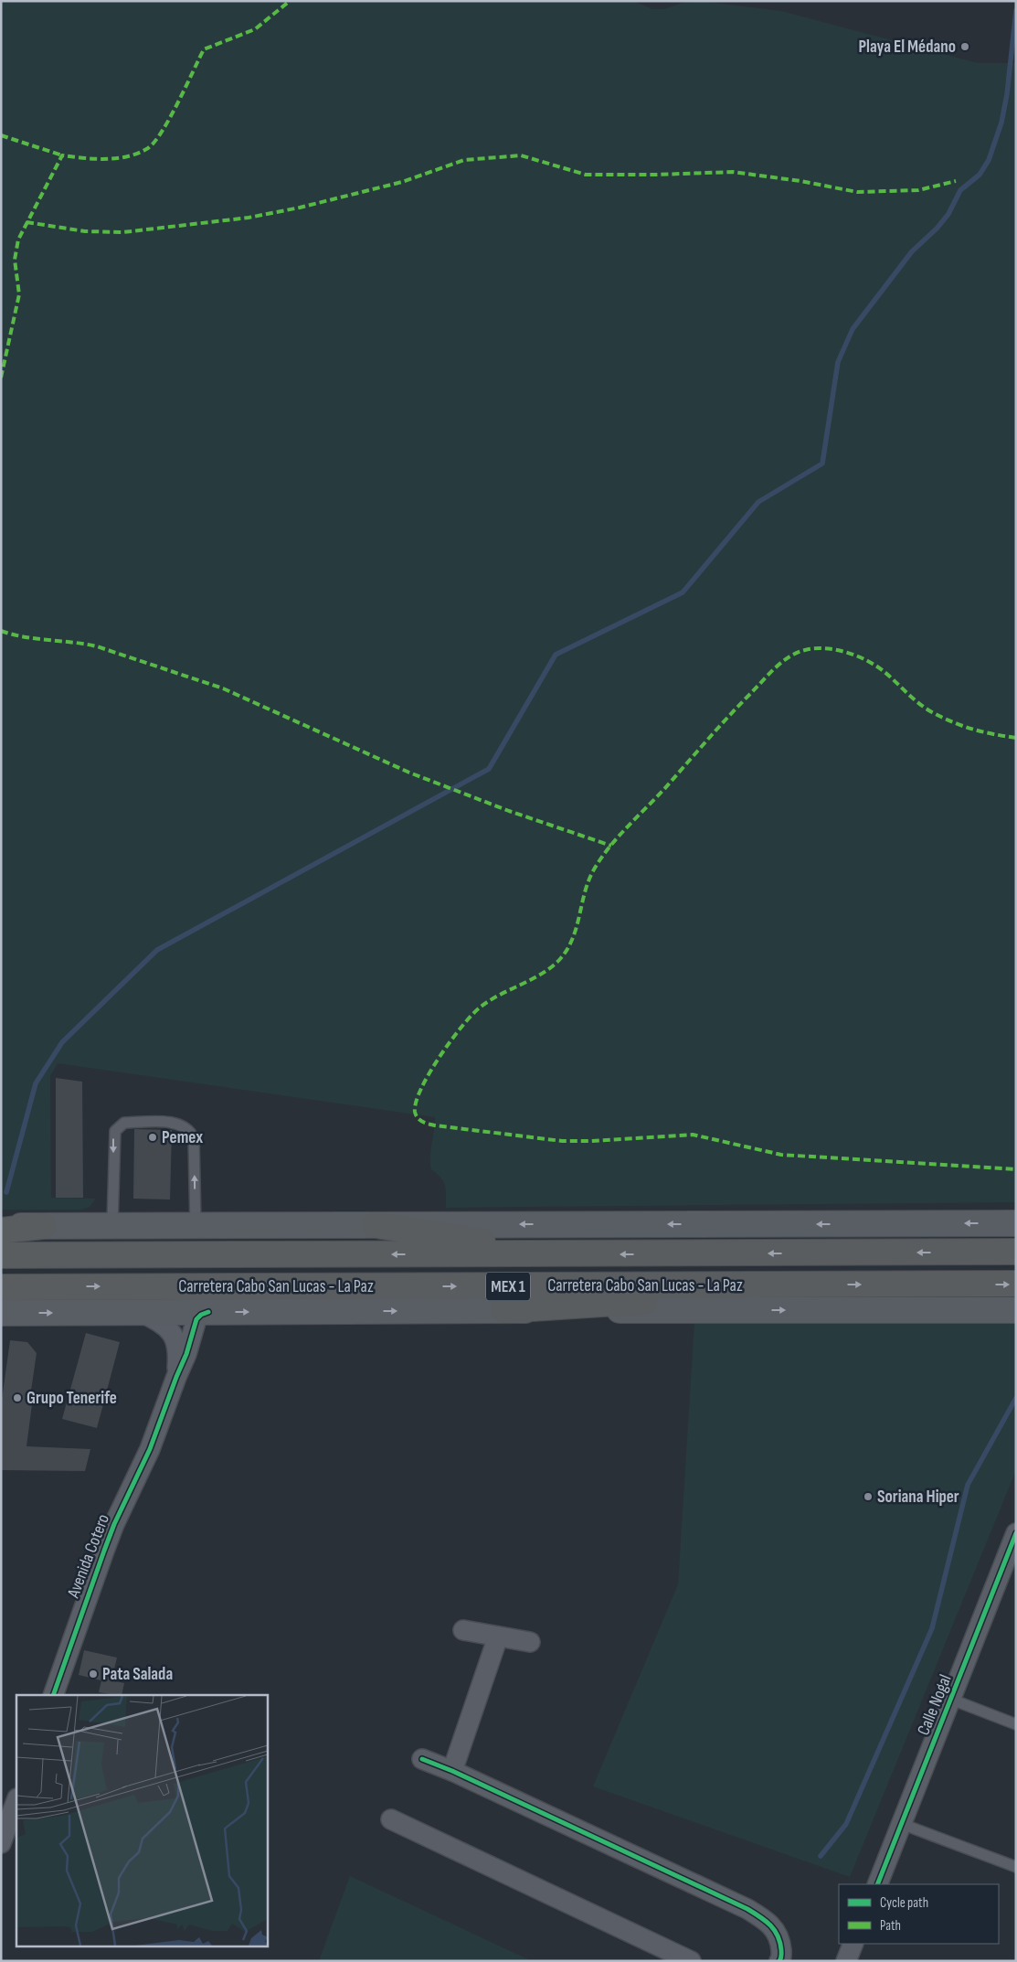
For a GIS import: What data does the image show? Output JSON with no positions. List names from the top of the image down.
{
  "streets": {
    "highway": ["Carretera Cabo San Lucas - La Paz", "MEX 1"],
    "street": ["Avenida Cotero", "Calle Nogal"]
  },
  "places": [
    "Playa El Médano",
    "Pemex",
    "Grupo Tenerife",
    "Soriana Hiper",
    "Pata Salada"
  ],
  "legend": ["Cycle path", "Path"]
}
